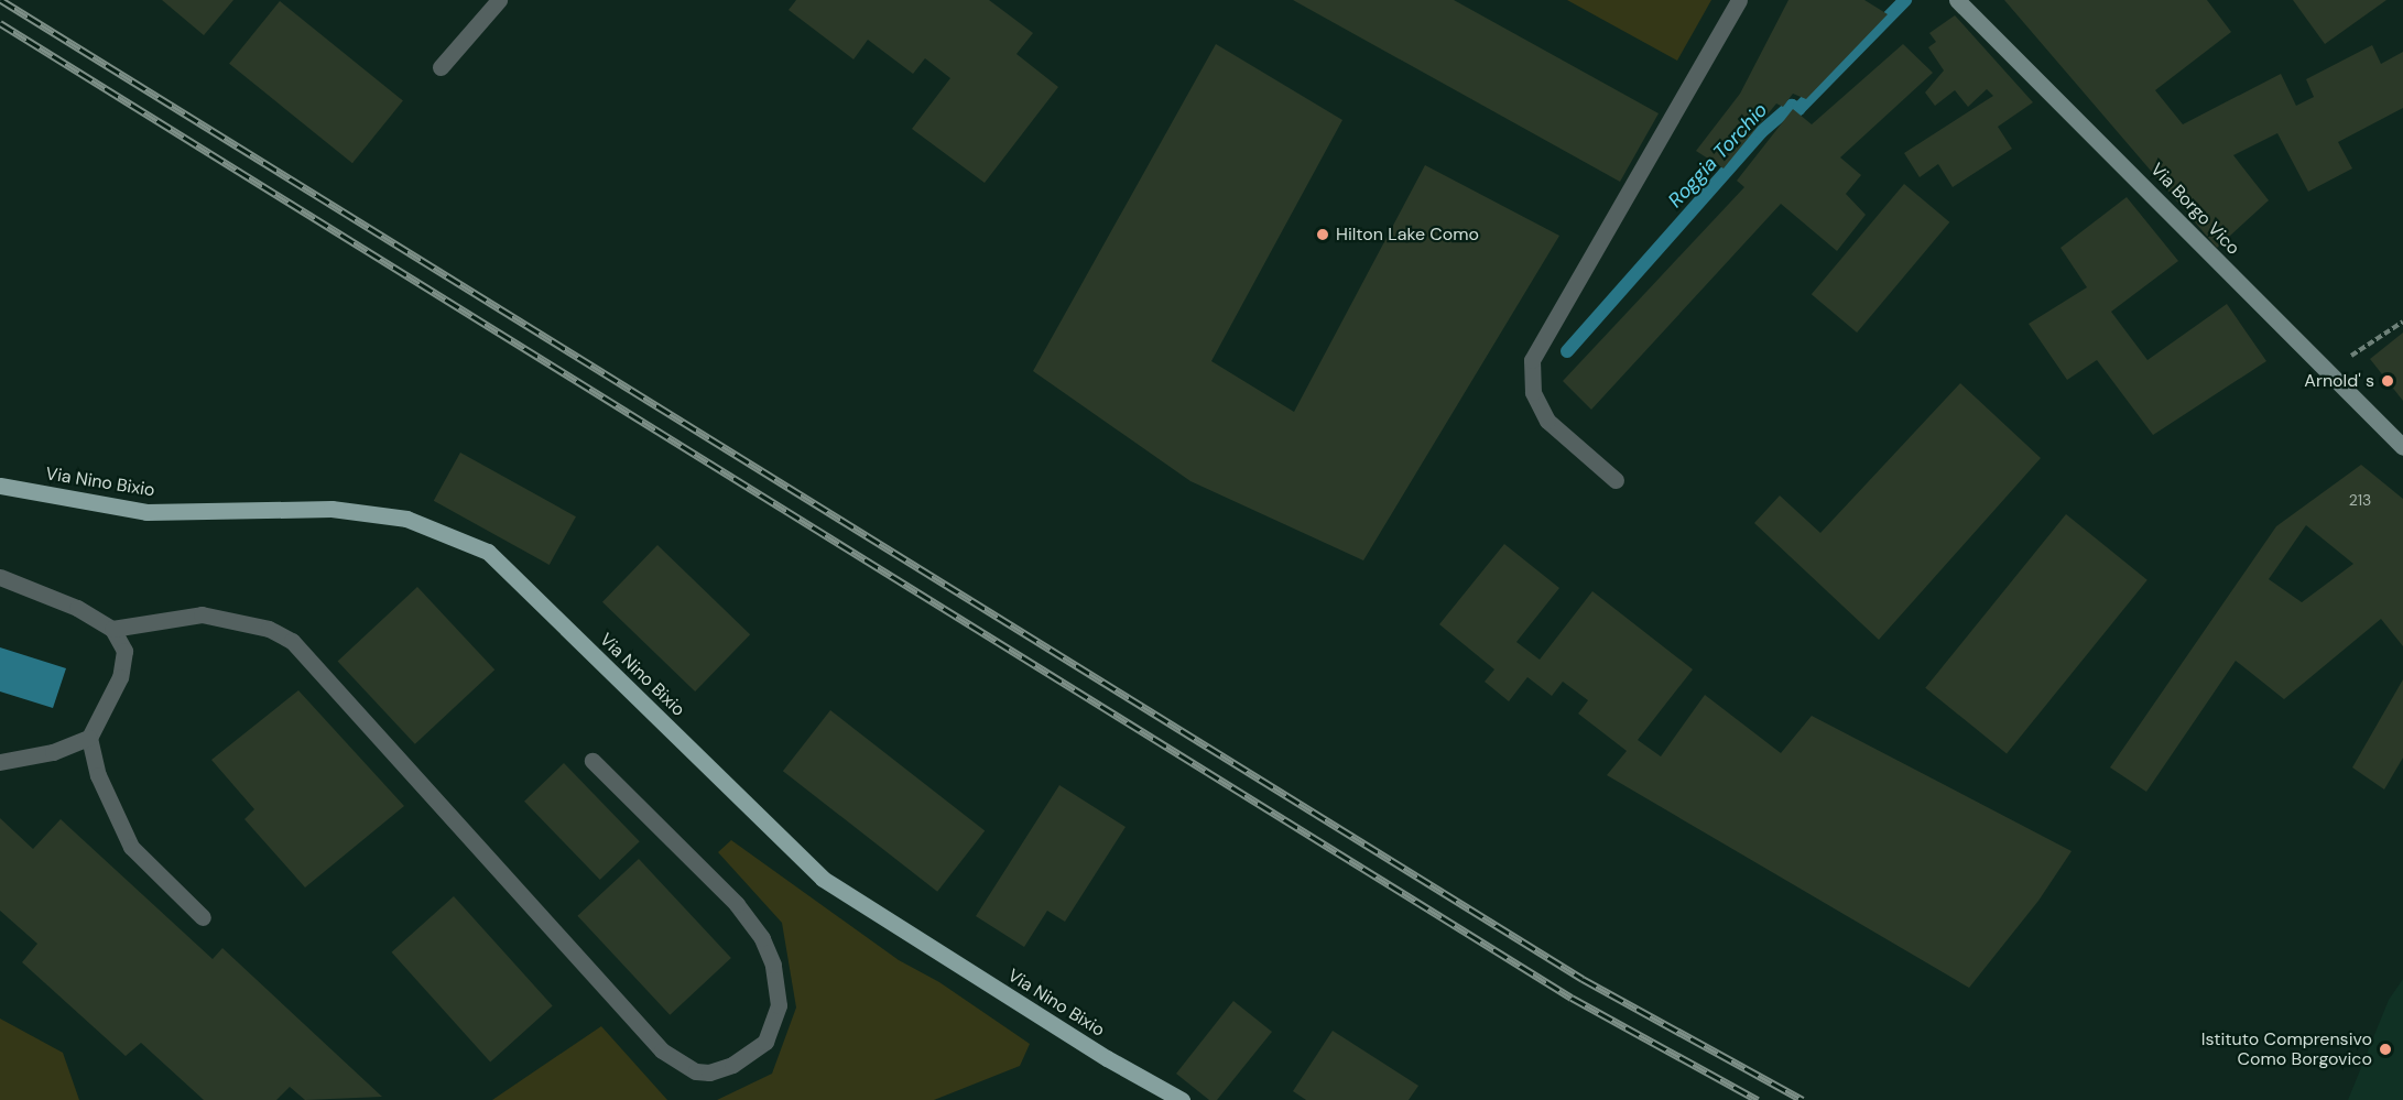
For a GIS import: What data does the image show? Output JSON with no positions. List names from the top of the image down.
{
  "streets": {
    "main road": ["Via Borgo Vico", "Via Nino Bixio"]
  },
  "water": ["Roggia Torchio"],
  "places": ["Hilton Lake Como", "Arnold' s", "Istituto Comprensivo Como Borgovico"],
  "house_numbers": ["213"]
}
